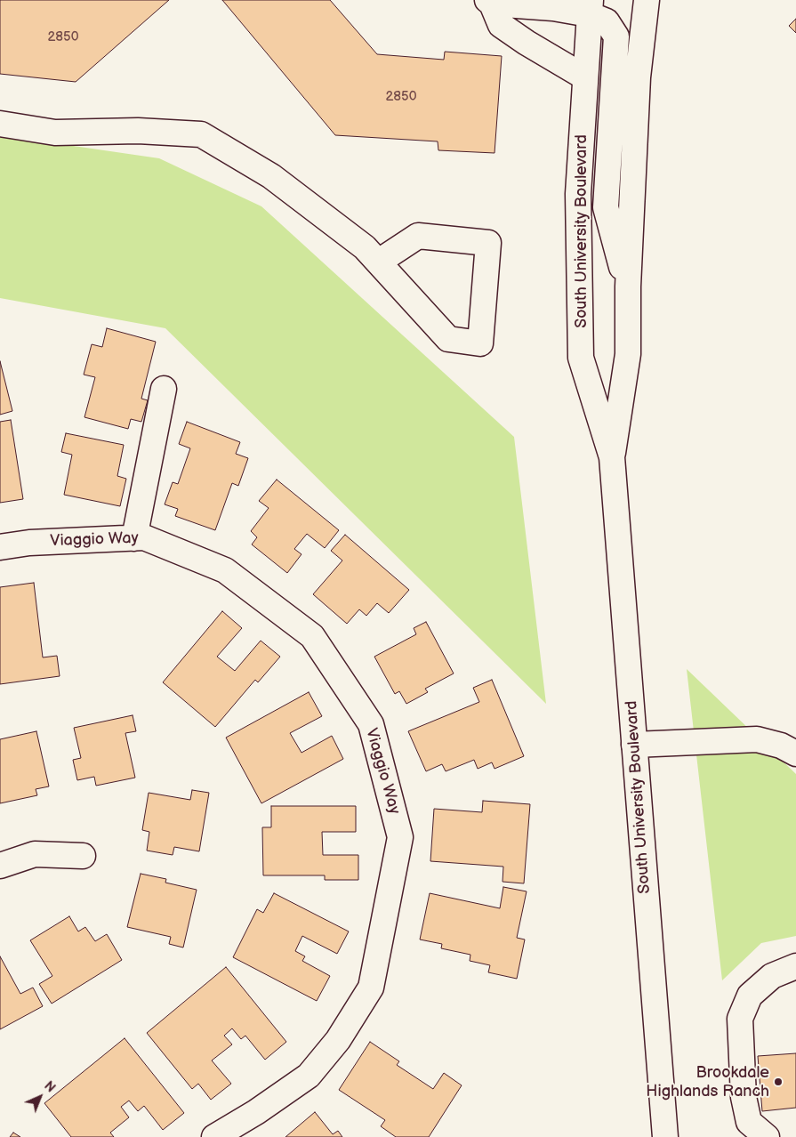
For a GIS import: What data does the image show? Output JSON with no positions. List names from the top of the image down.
{
  "streets": {
    "main road": ["South University Boulevard", "Viaggio Way"]
  },
  "places": ["Brookdale Highlands Ranch"],
  "house_numbers": ["2850", "2850"],
  "north": "top right"
}
